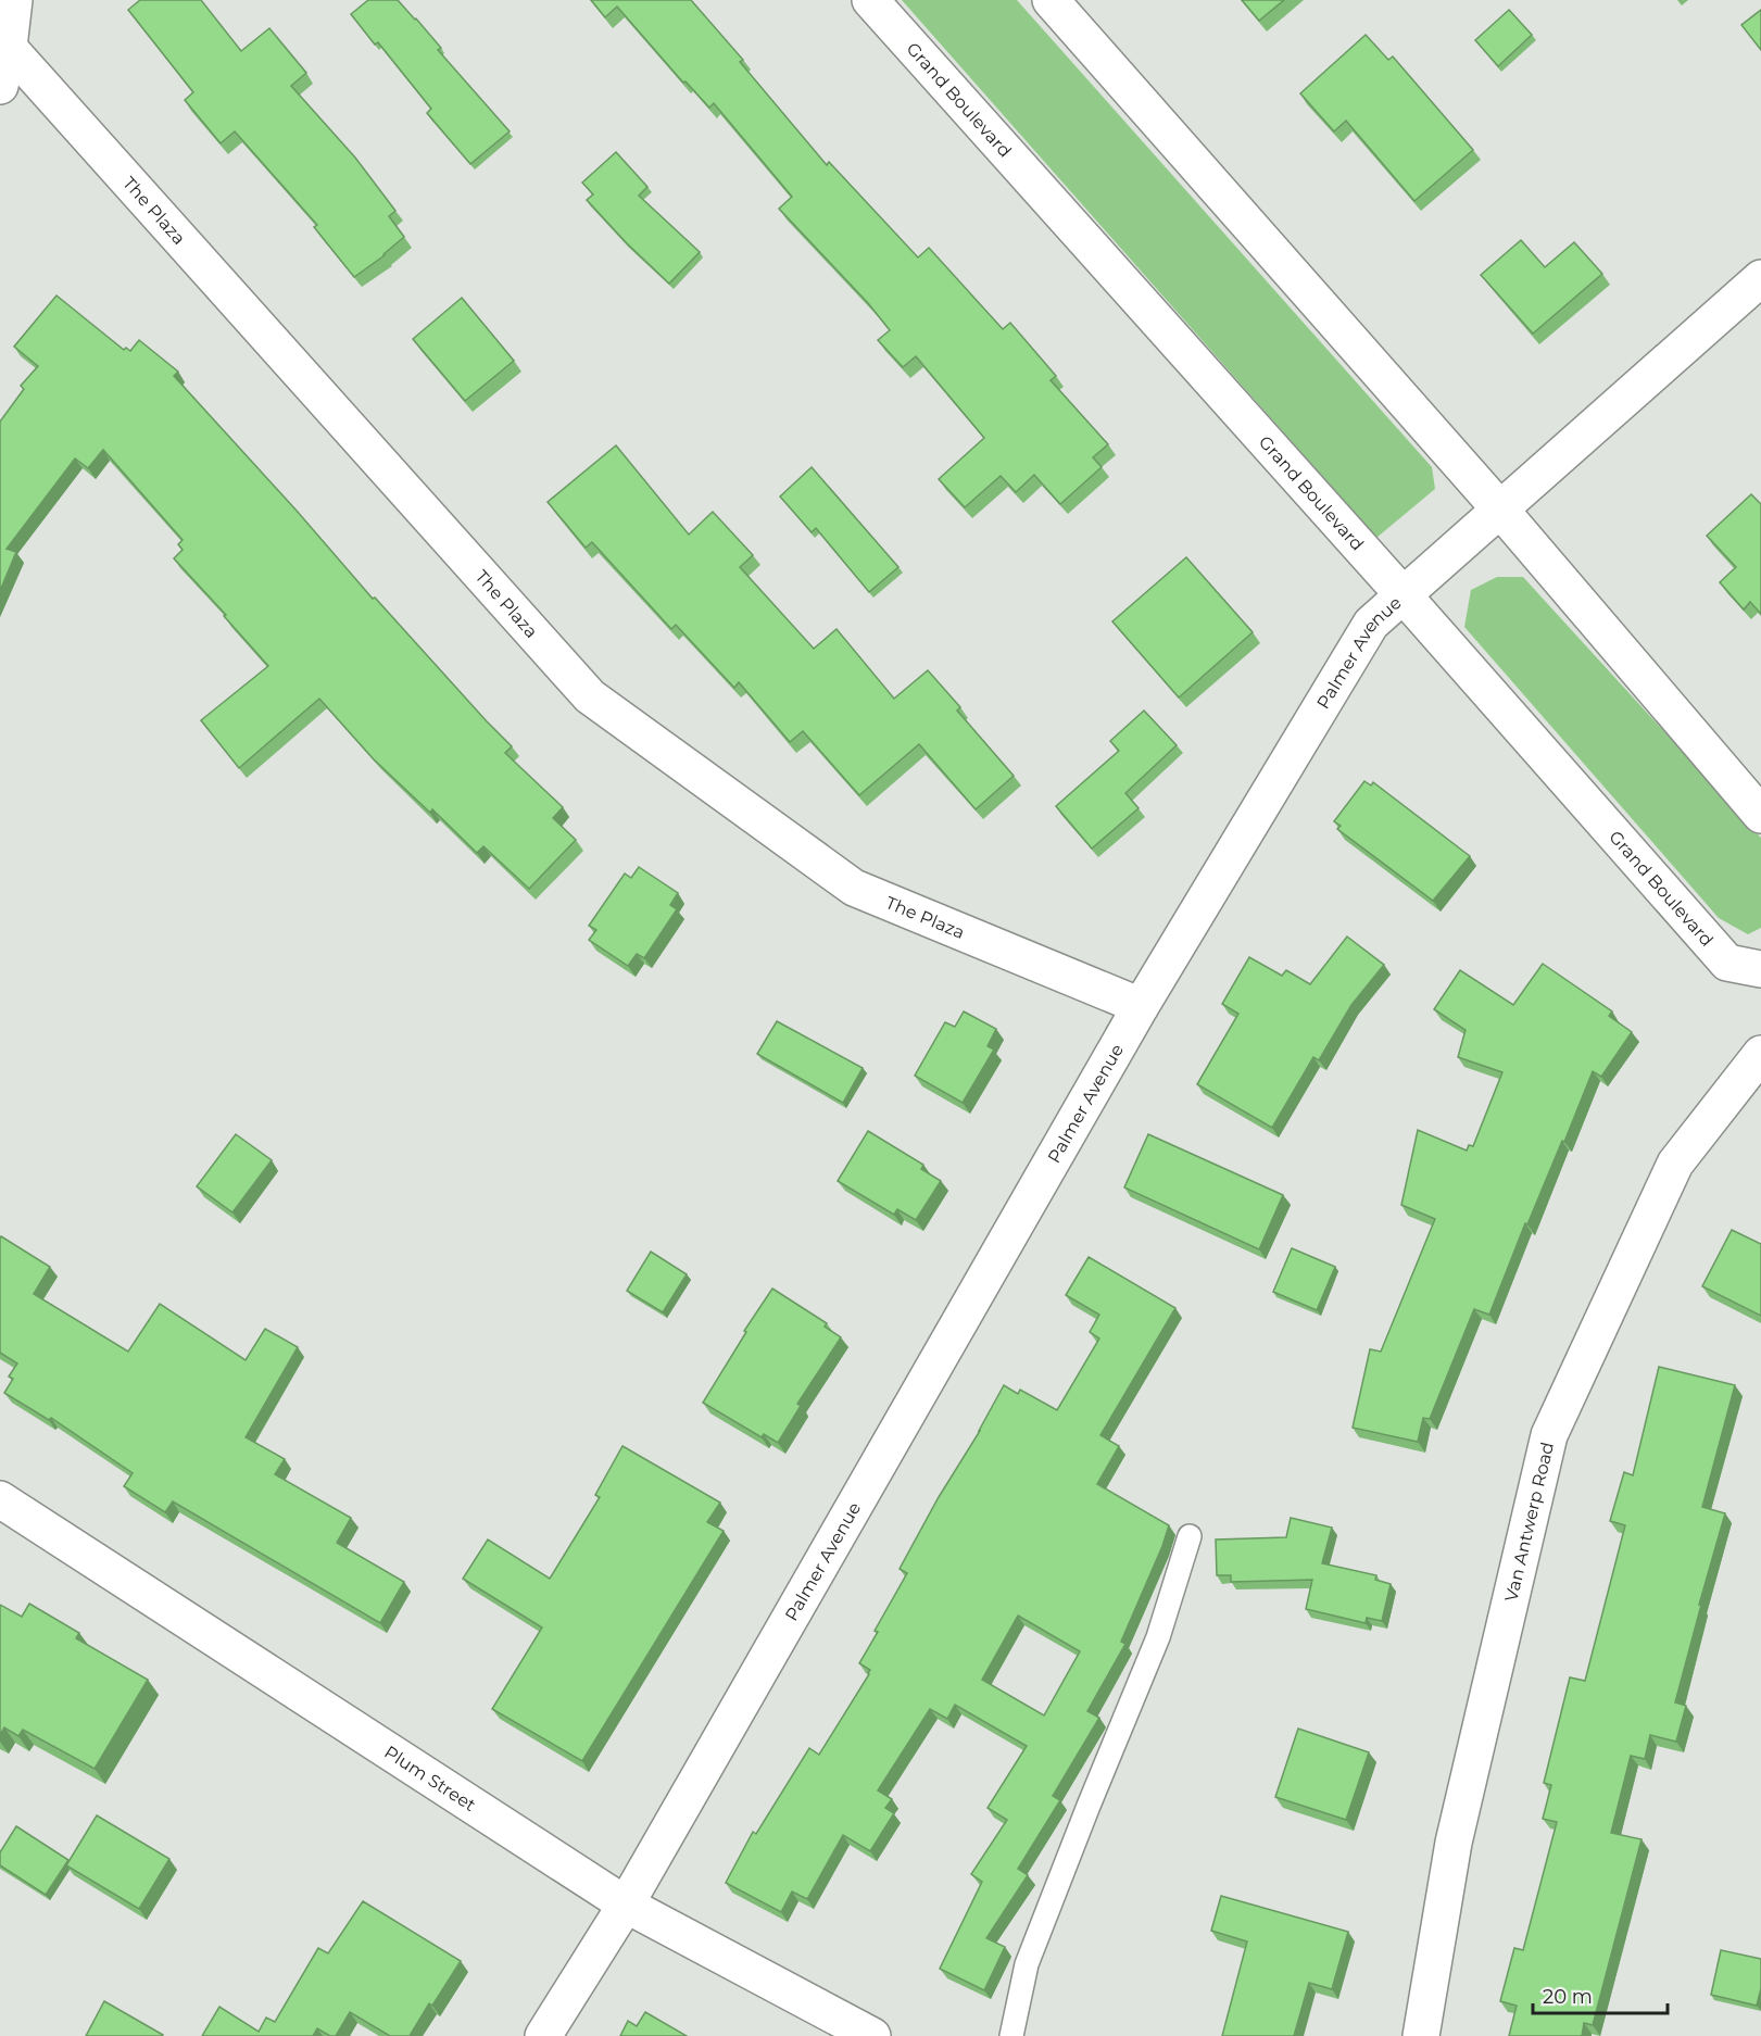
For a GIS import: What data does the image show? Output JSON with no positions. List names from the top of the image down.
{
  "streets": {
    "street": [
      "Grand Boulevard",
      "The Plaza",
      "Palmer Avenue",
      "Van Antwerp Road",
      "Plum Street"
    ]
  },
  "crossings": [
    ["Grand Boulevard", "Palmer Avenue"],
    ["The Plaza", "Palmer Avenue"],
    ["Palmer Avenue", "Plum Street"]
  ],
  "scale_bar": "20 m"
}
